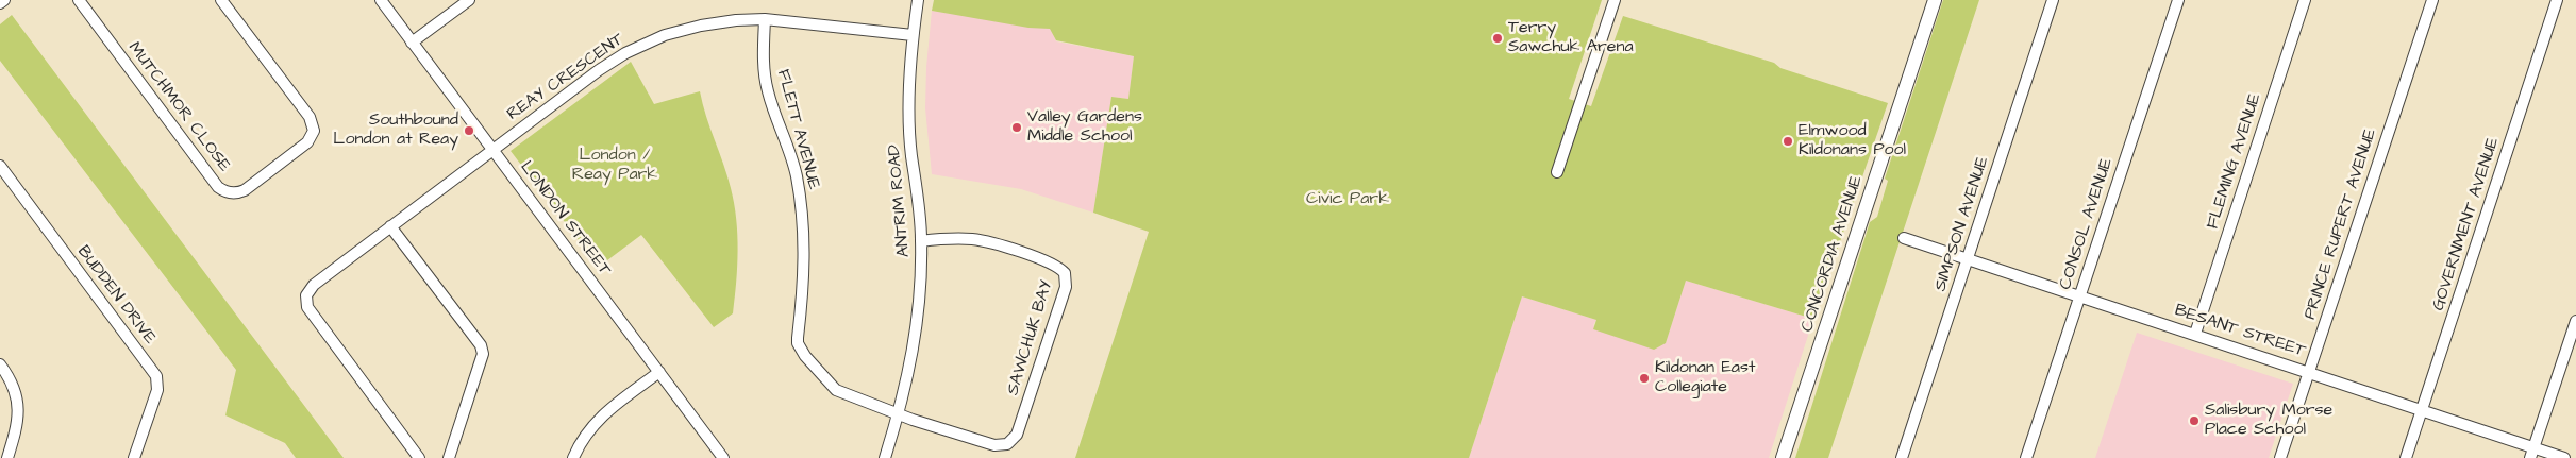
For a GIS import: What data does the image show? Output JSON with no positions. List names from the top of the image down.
{
  "streets": {
    "main road": ["CONCORDIA AVENUE"],
    "street": [
      "REAY CRESCENT",
      "MUTCHMOR CLOSE",
      "FLETT AVENUE",
      "FLEMING AVENUE",
      "ANTRIM ROAD",
      "LONDON STREET",
      "SIMPSON AVENUE",
      "CONSOL AVENUE",
      "PRINCE RUPERT AVENUE",
      "GOVERNMENT AVENUE",
      "BUDDEN DRIVE",
      "BESANT STREET",
      "SAWCHUK BAY"
    ]
  },
  "crossings": [
    ["REAY CRESCENT", "FLETT AVENUE"],
    ["REAY CRESCENT", "ANTRIM ROAD"],
    ["REAY CRESCENT", "LONDON STREET"],
    ["FLETT AVENUE", "ANTRIM ROAD"],
    ["FLETT AVENUE", "SAWCHUK BAY"],
    ["FLEMING AVENUE", "BESANT STREET"],
    ["ANTRIM ROAD", "SAWCHUK BAY"],
    ["SIMPSON AVENUE", "BESANT STREET"],
    ["CONSOL AVENUE", "BESANT STREET"],
    ["PRINCE RUPERT AVENUE", "BESANT STREET"],
    ["GOVERNMENT AVENUE", "BESANT STREET"]
  ],
  "parks": ["London / Reay Park", "Civic Park"],
  "places": [
    "Terry Sawchuk Arena",
    "Valley Gardens Middle School",
    "Southbound London at Reay",
    "Elmwood Kildonans Pool",
    "Kildonan East Collegiate",
    "Salisbury Morse Place School"
  ]
}
